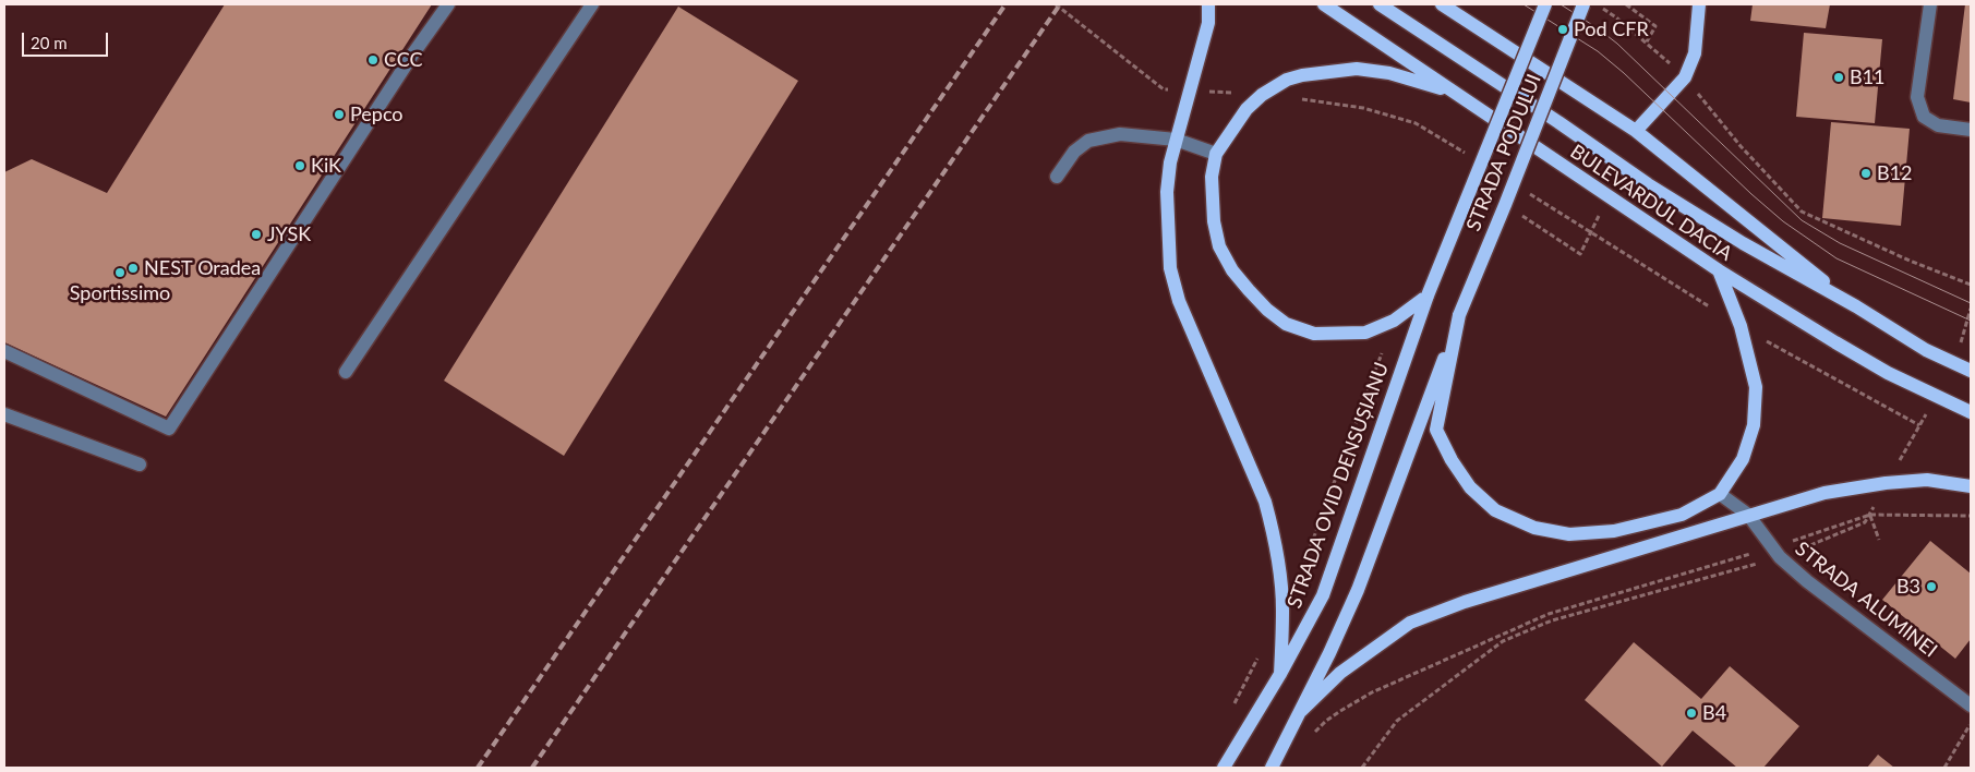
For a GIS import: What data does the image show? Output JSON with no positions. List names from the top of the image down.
{
  "streets": {
    "main road": ["STRADA PODULUI", "BULEVARDUL DACIA", "STRADA OVID DENSUȘIANU"],
    "street": ["STRADA ALUMINEI"]
  },
  "crossings": [
    ["STRADA PODULUI", "STRADA OVID DENSUȘIANU"]
  ],
  "places": [
    "Pod CFR",
    "CCC",
    "B11",
    "Pepco",
    "KiK",
    "B12",
    "JYSK",
    "NEST Oradea",
    "Sportissimo",
    "B3",
    "B4"
  ],
  "scale_bar": "20 m"
}
